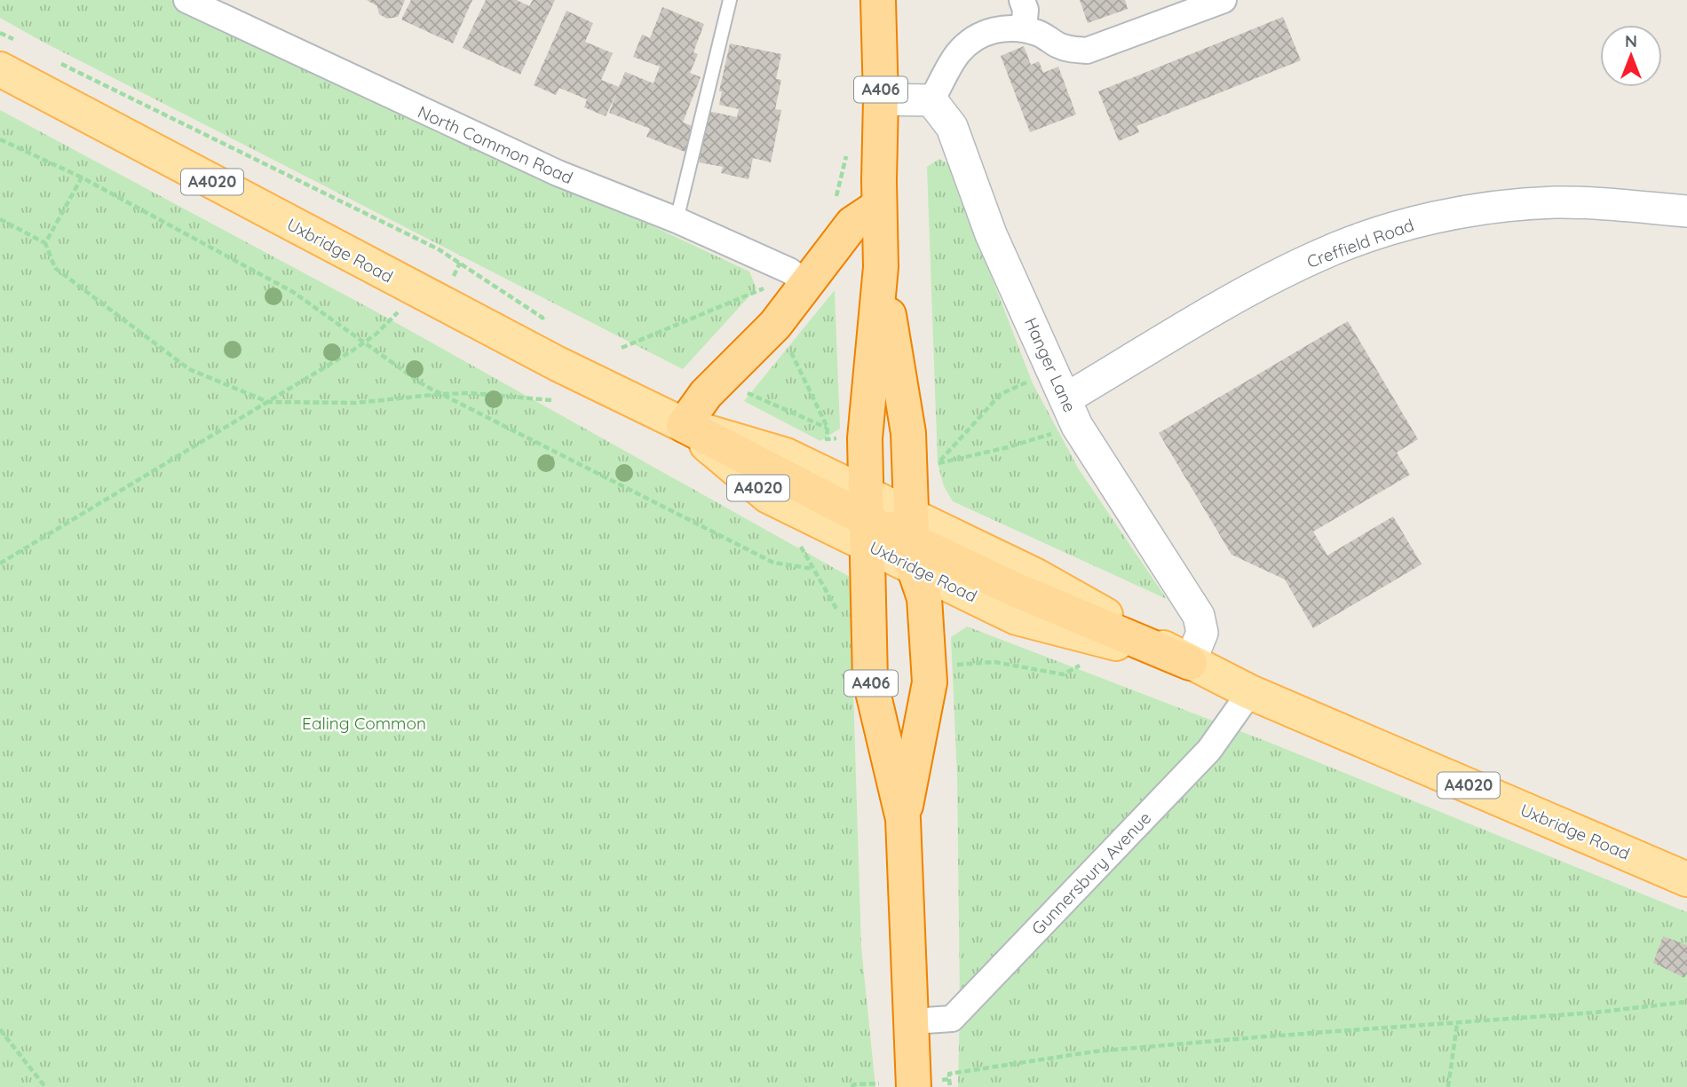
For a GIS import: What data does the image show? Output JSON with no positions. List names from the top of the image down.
{
  "streets": {
    "highway": ["A406"],
    "main road": ["A4020", "Uxbridge Road"],
    "street": [
      "North Common Road",
      "Creffield Road",
      "Hanger Lane",
      "Gunnersbury Avenue"
    ]
  },
  "crossings": [
    ["A406", "Uxbridge Road"],
    ["A406", "Gunnersbury Avenue"],
    ["Creffield Road", "Hanger Lane"],
    ["Uxbridge Road", "Hanger Lane"],
    ["Uxbridge Road", "Gunnersbury Avenue"]
  ],
  "parks": ["Ealing Common"],
  "north": "top"
}
